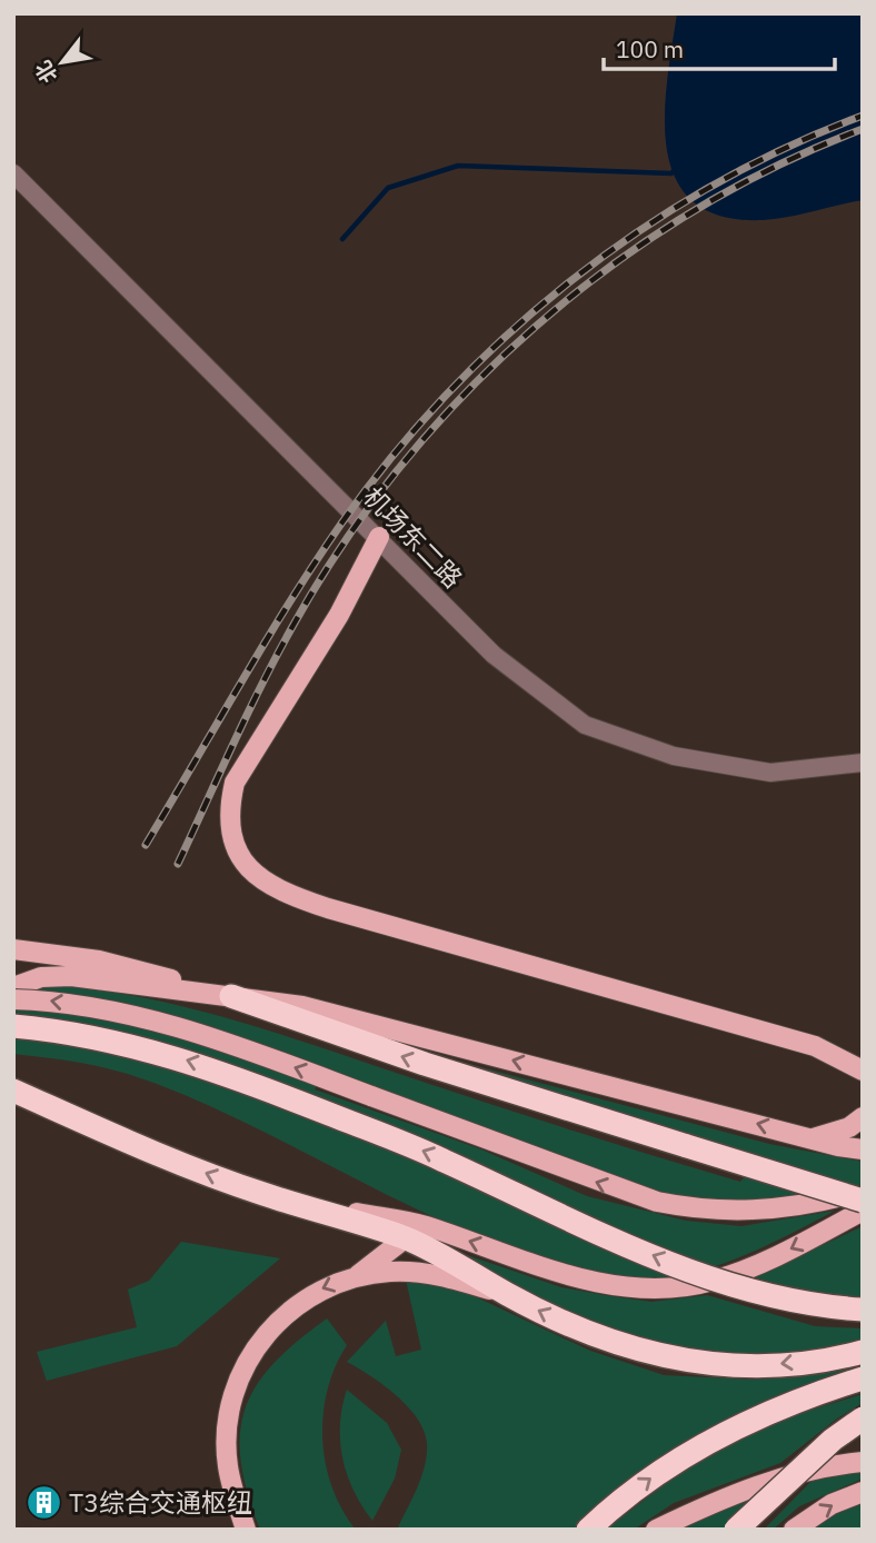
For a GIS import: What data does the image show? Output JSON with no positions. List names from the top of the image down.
{
  "streets": {
    "street": ["机场东二路"]
  },
  "places": {
    "building": ["T3综合交通枢纽"]
  },
  "scale_bar": "100 m",
  "north": "bottom left"
}
